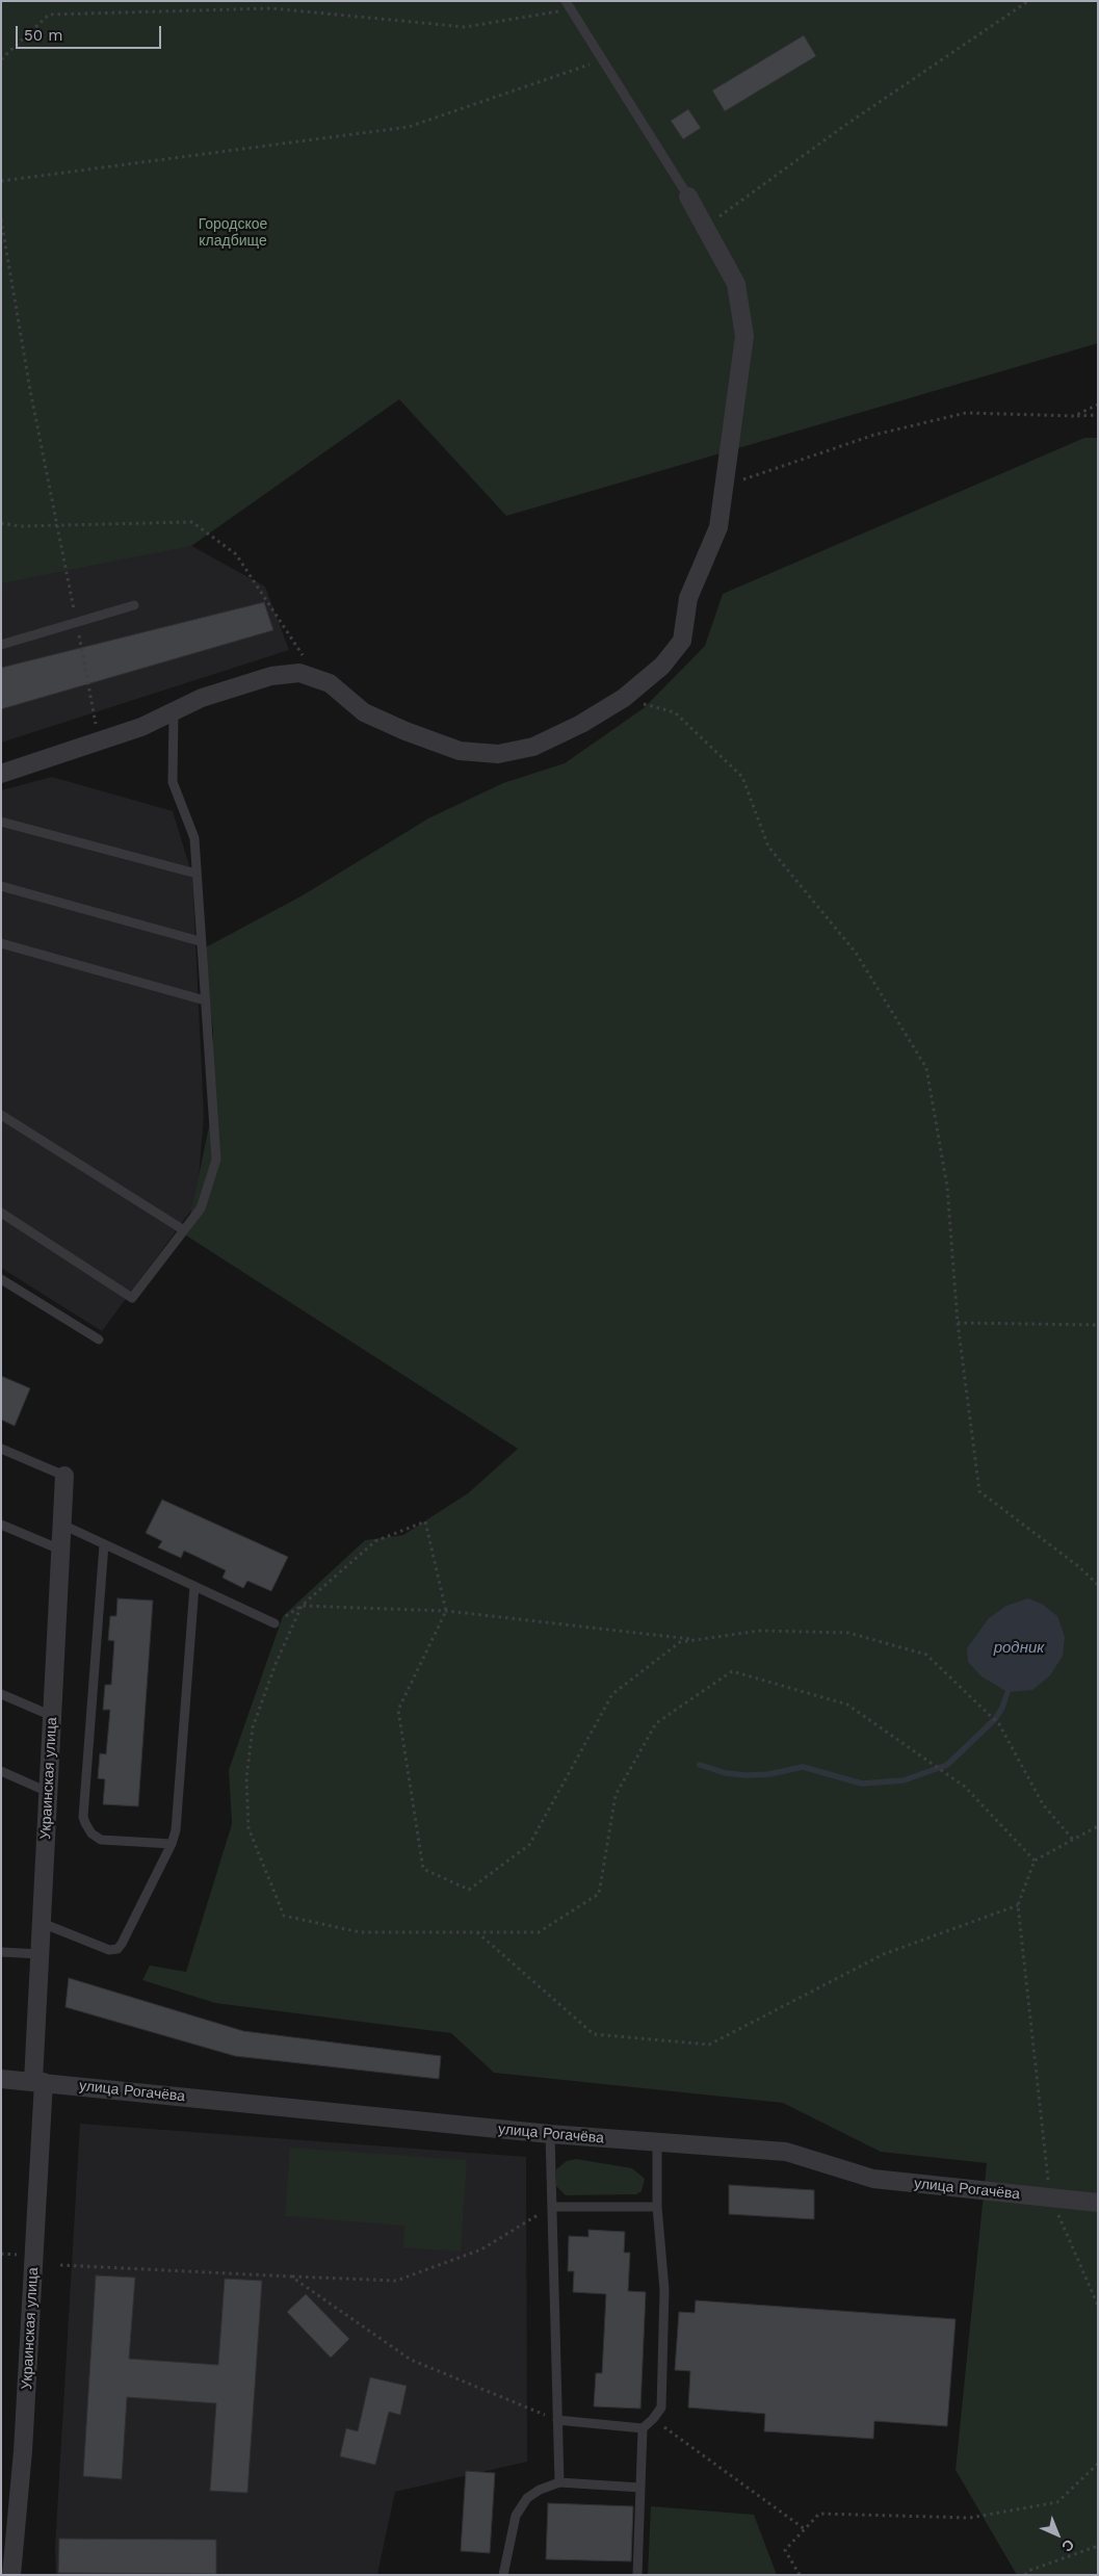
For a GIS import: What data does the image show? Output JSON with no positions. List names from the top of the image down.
{
  "streets": {
    "street": ["Украинская улица", "улица Рогачёва"]
  },
  "crossings": [
    ["Украинская улица", "улица Рогачёва"]
  ],
  "water": ["родник"],
  "parks": ["Городское кладбище"],
  "scale_bar": "50 m",
  "north": "bottom right"
}
